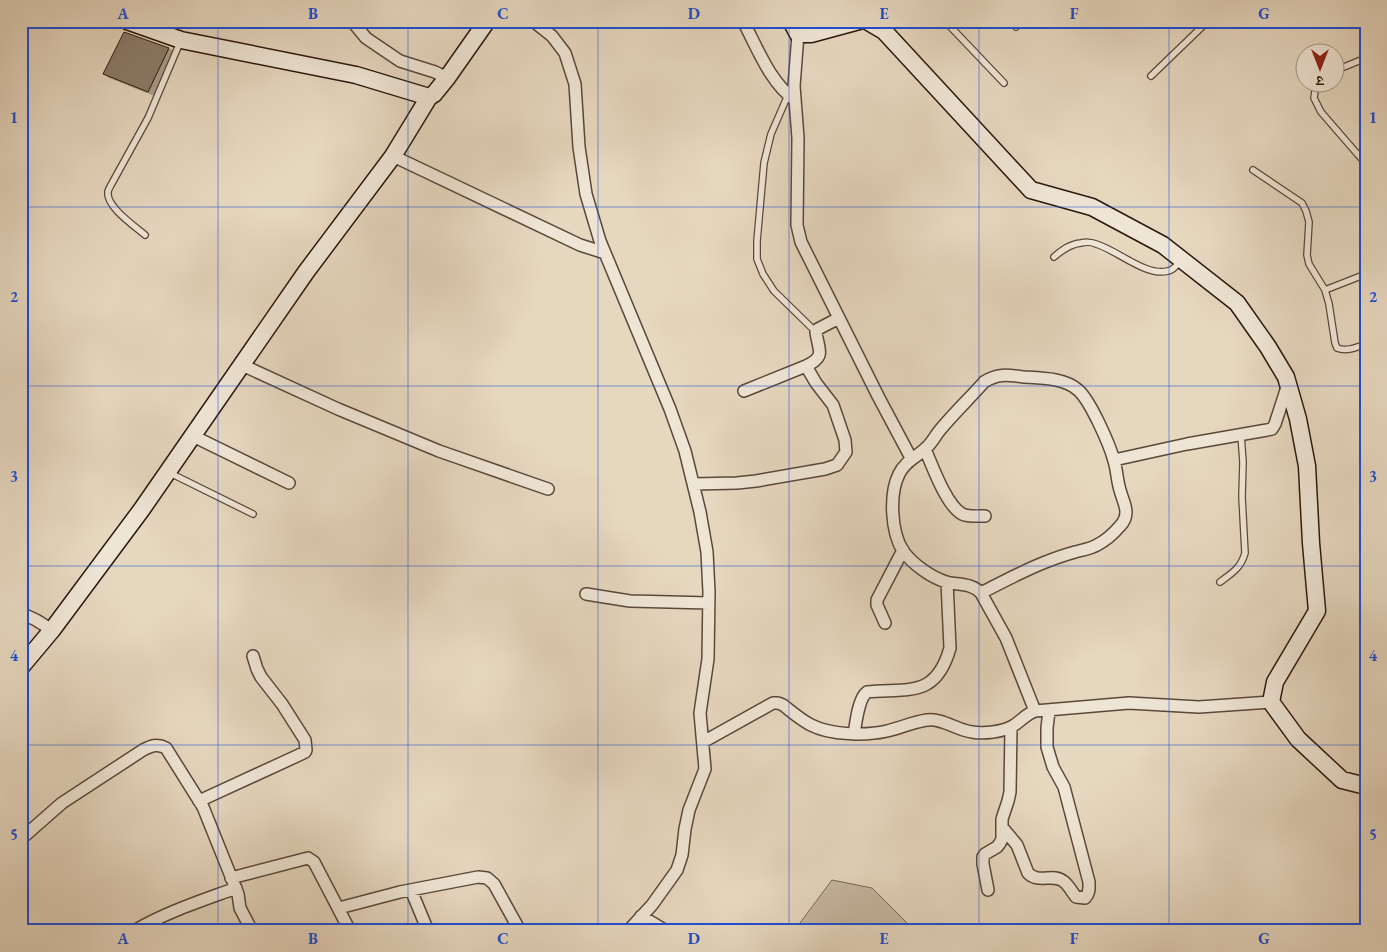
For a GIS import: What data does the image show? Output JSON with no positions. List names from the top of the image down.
{
  "north": "bottom",
  "grid": {
    "columns": [
      "A",
      "B",
      "C",
      "D",
      "E",
      "F",
      "G"
    ],
    "rows": [
      "1",
      "2",
      "3",
      "4",
      "5"
    ]
  }
}
